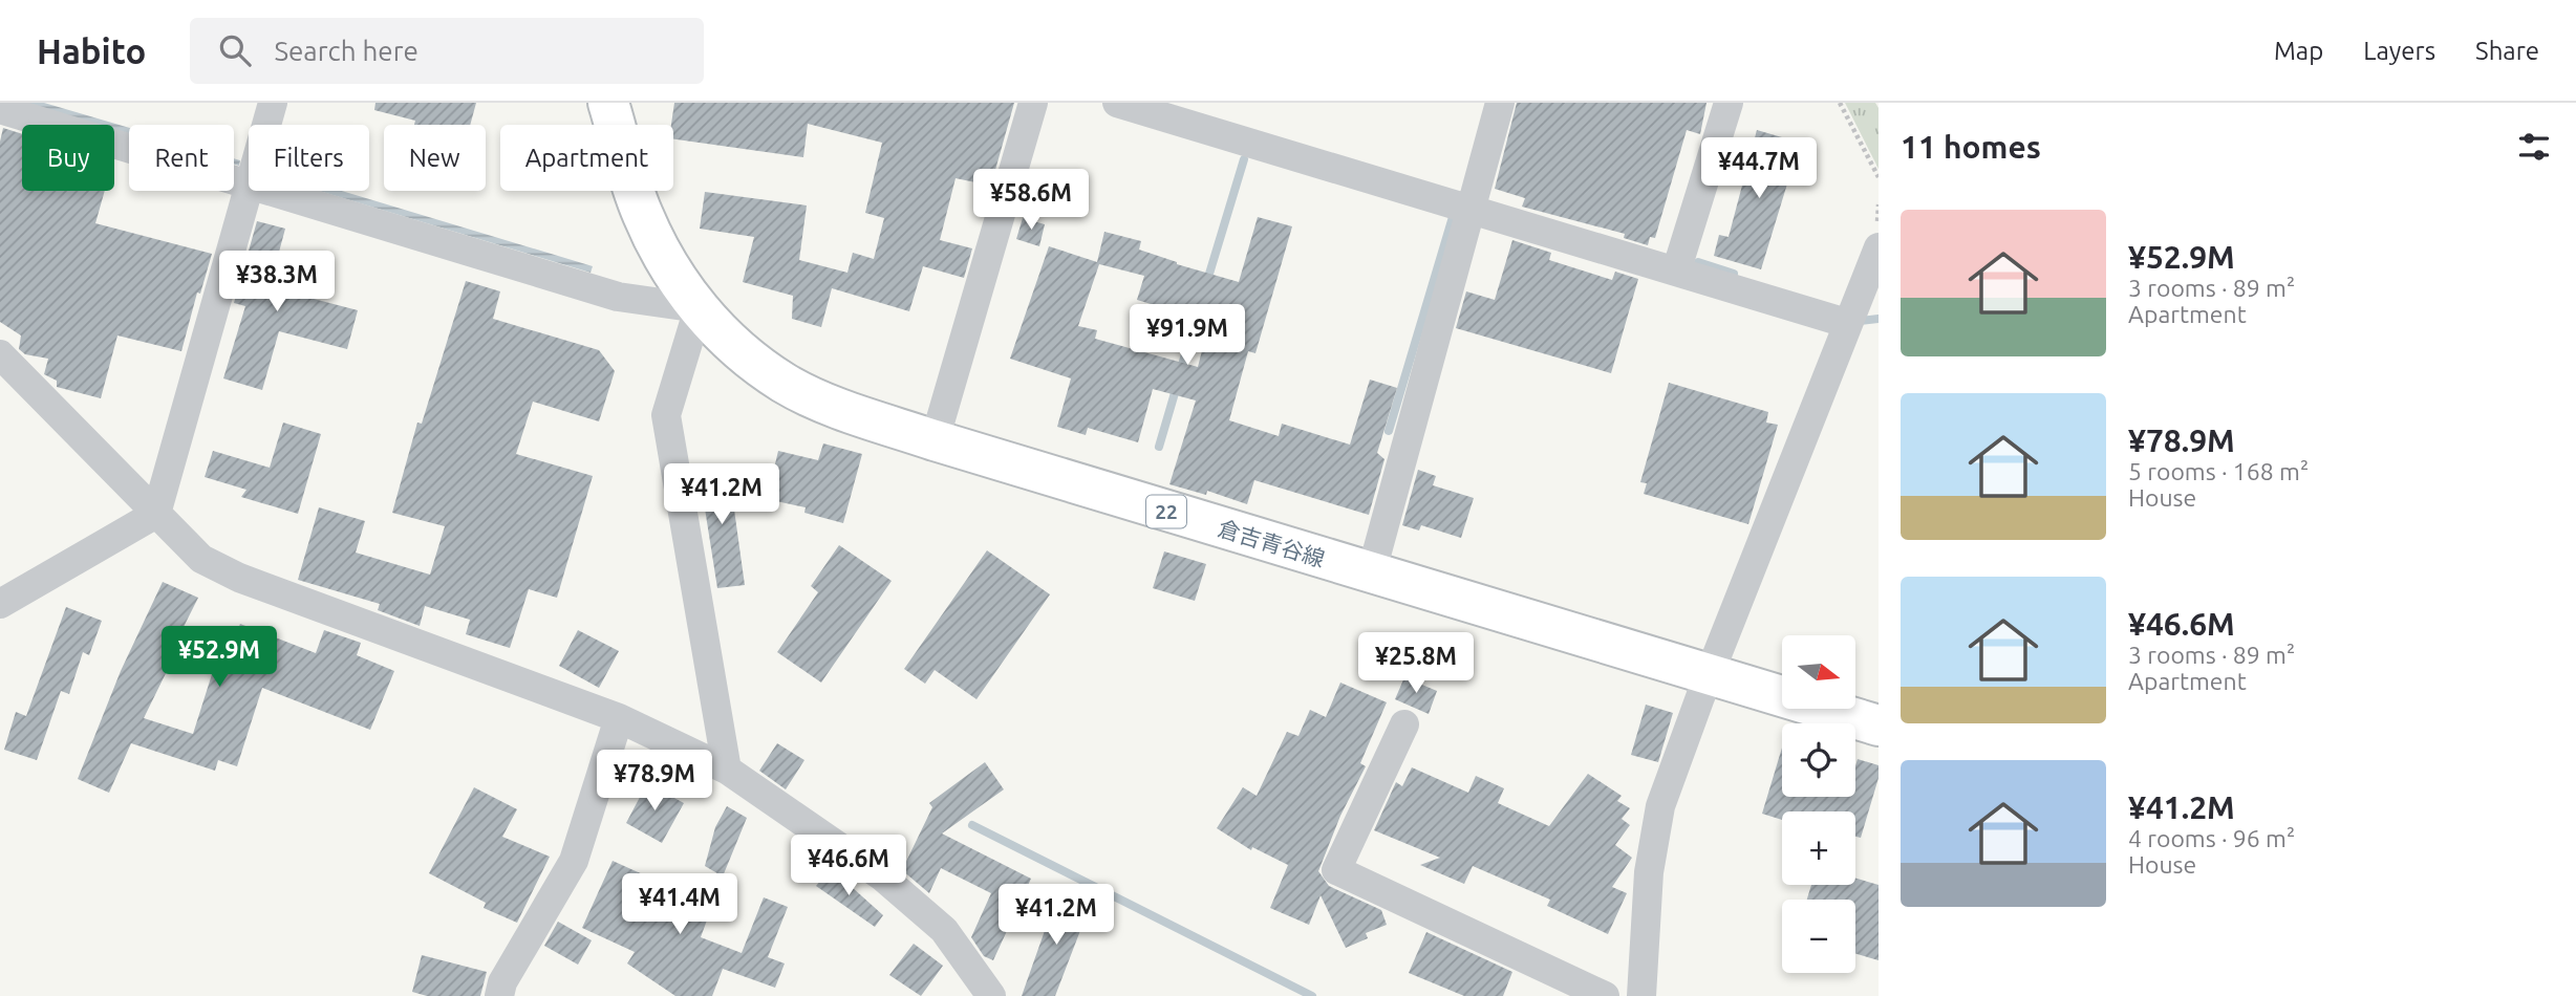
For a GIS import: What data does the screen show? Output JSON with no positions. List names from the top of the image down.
{
  "streets": {
    "main road": ["22", "倉吉青谷線"]
  },
  "north": "right",
  "page": {
    "header": "Habito",
    "search": "Search here",
    "nav": ["Map", "Layers", "Share"],
    "heading": "11 homes",
    "chip": [
      "Buy",
      "Rent",
      "Filters",
      "New",
      "Apartment"
    ],
    "price": [
      "¥44.7M",
      "¥58.6M",
      "¥38.3M",
      "¥91.9M",
      "¥41.2M",
      "¥52.9M",
      "¥25.8M",
      "¥78.9M",
      "¥46.6M",
      "¥41.4M",
      "¥41.2M"
    ],
    "list": [
      {
        "name": "¥52.9M",
        "note": "3 rooms · 89 m² · Apartment"
      },
      {
        "name": "¥78.9M",
        "note": "5 rooms · 168 m² · House"
      },
      {
        "name": "¥46.6M",
        "note": "3 rooms · 89 m² · Apartment"
      },
      {
        "name": "¥41.2M",
        "note": "4 rooms · 96 m² · House"
      }
    ],
    "map_buttons": ["+", "−"]
  }
}
